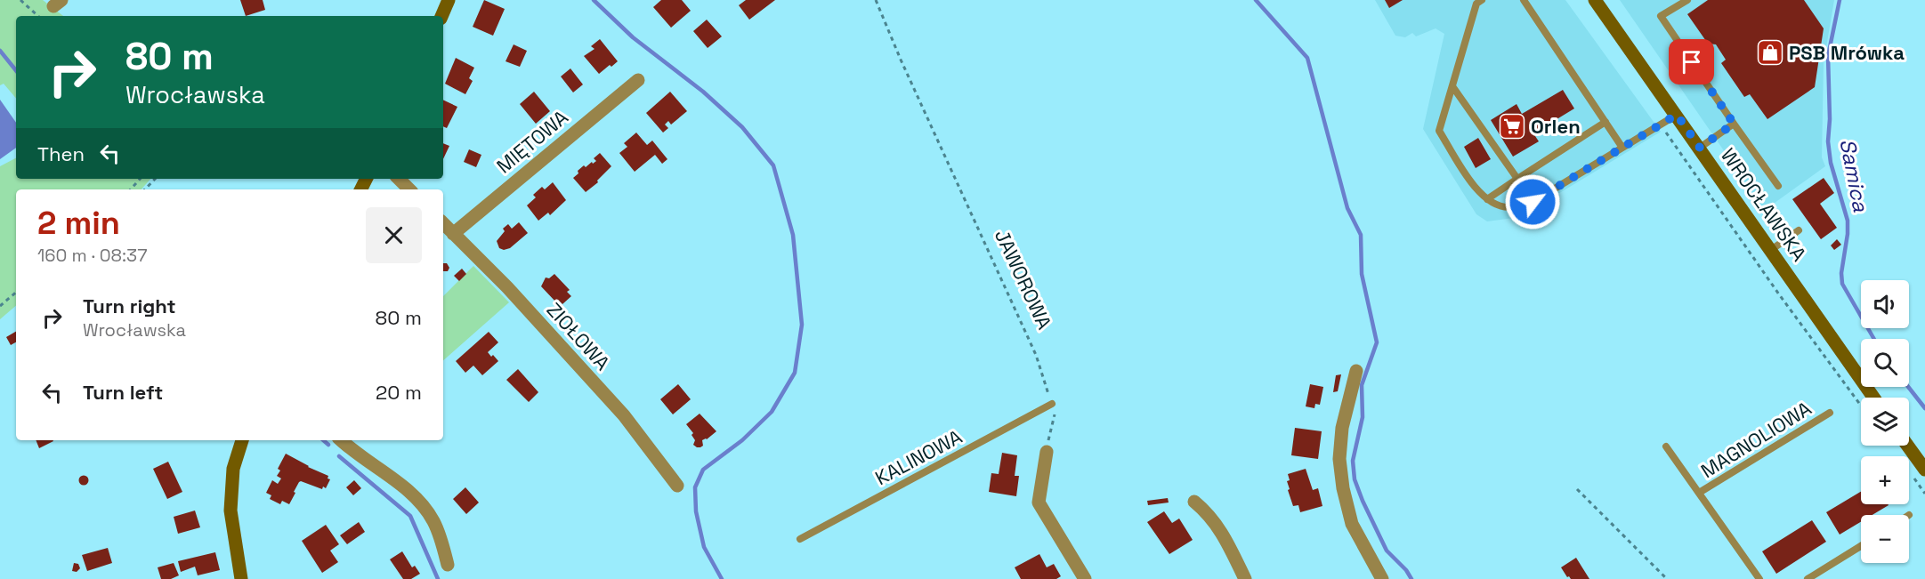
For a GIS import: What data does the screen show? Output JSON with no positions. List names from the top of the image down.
{
  "streets": {
    "main road": ["WROCŁAWSKA"],
    "street": ["MIĘTOWA", "ZIOŁOWA"],
    "lane": ["MAGNOLIOWA", "KALINOWA"],
    "path": ["JAWOROWA"]
  },
  "crossings": [
    ["MIĘTOWA", "ZIOŁOWA"],
    ["JAWOROWA", "KALINOWA"]
  ],
  "water": ["Samica"],
  "places": {
    "shop": ["PSB Mrówka"],
    "supermarket": ["Orlen"]
  },
  "page": {
    "turn": ["80 m", "Wrocławska"],
    "then": "Then",
    "heading": ["2 min", "160 m · 08:37"],
    "map_buttons": ["+", "−"],
    "list": [
      {
        "name": "Turn right",
        "note": "Wrocławska",
        "value": "80 m"
      },
      {
        "name": "Turn left",
        "value": "20 m"
      }
    ]
  }
}
